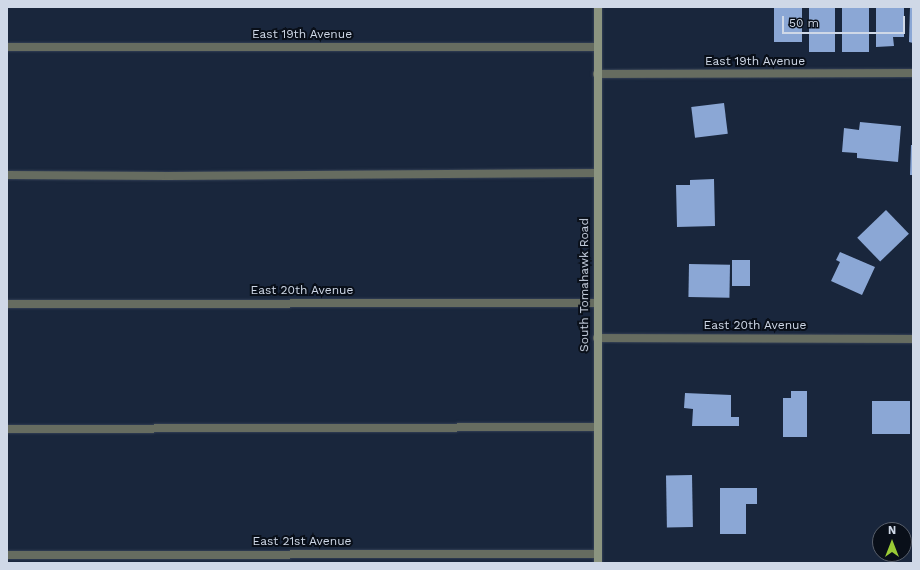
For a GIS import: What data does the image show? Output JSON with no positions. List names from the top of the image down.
{
  "streets": {
    "main road": ["South Tomahawk Road"],
    "street": ["East 19th Avenue", "East 20th Avenue", "East 21st Avenue"]
  },
  "crossings": [
    ["East 19th Avenue", "South Tomahawk Road"],
    ["South Tomahawk Road", "East 20th Avenue"],
    ["South Tomahawk Road", "East 21st Avenue"]
  ],
  "scale_bar": "50 m",
  "north": "top"
}
